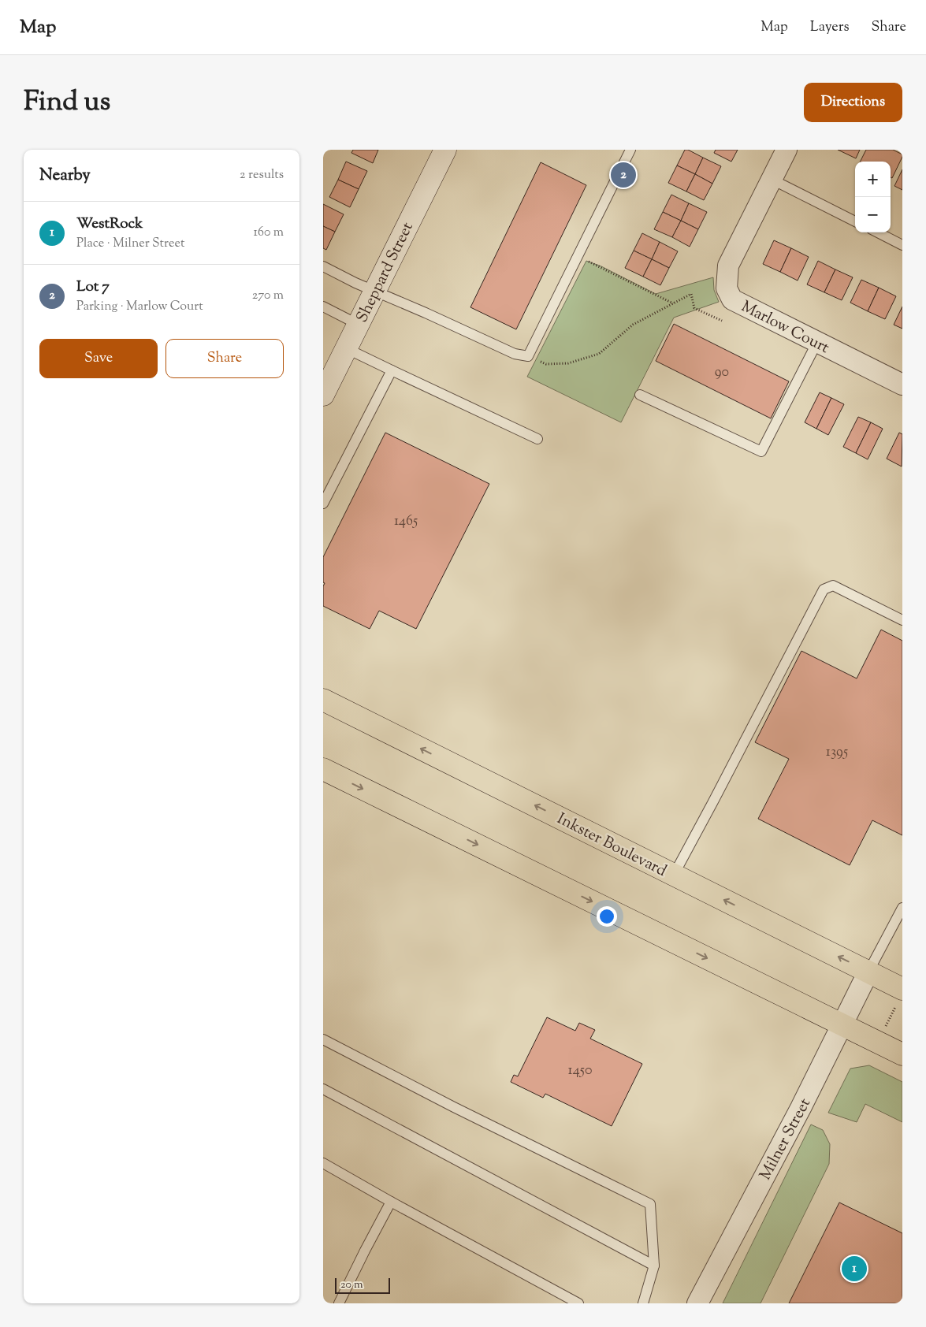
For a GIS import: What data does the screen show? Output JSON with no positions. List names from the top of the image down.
{
  "streets": {
    "main road": ["Inkster Boulevard"],
    "street": ["Sheppard Street", "Marlow Court", "Milner Street"]
  },
  "crossings": [
    ["Inkster Boulevard", "Milner Street"]
  ],
  "house_numbers": [
    "90",
    "1465",
    "1395",
    "1450"
  ],
  "scale_bar": "20 m",
  "page": {
    "header": "Map",
    "nav": ["Map", "Layers", "Share"],
    "title": "Find us",
    "buttons": [
      "Directions",
      ["Save", "Share"]
    ],
    "heading": ["Nearby", "2 results"],
    "pins": ["2", "1"],
    "map_buttons": ["+", "−"],
    "list": [
      {
        "mark": "1",
        "name": "WestRock",
        "note": "Place · Milner Street",
        "value": "160 m"
      },
      {
        "mark": "2",
        "name": "Lot 7",
        "note": "Parking · Marlow Court",
        "value": "270 m"
      }
    ],
    "scale": "20 m"
  }
}
